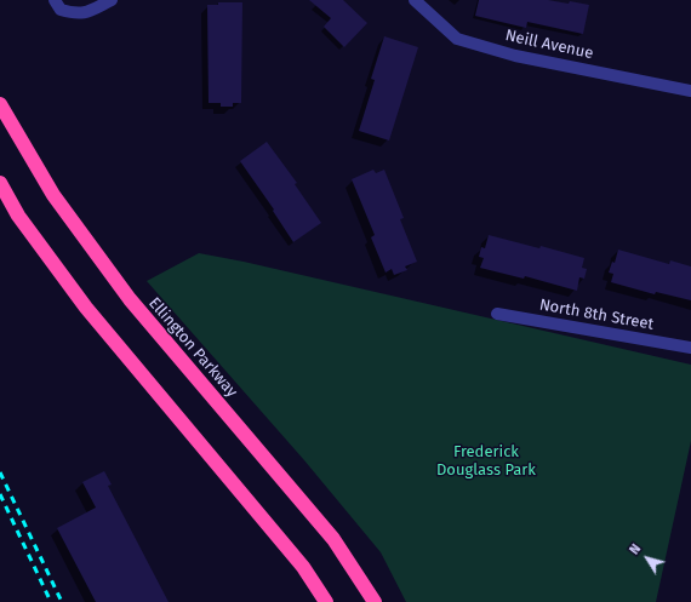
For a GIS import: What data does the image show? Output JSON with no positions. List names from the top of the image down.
{
  "streets": {
    "highway": ["Ellington Parkway"],
    "street": ["Neill Avenue", "North 8th Street"]
  },
  "parks": ["Frederick Douglass Park"],
  "north": "top left"
}
